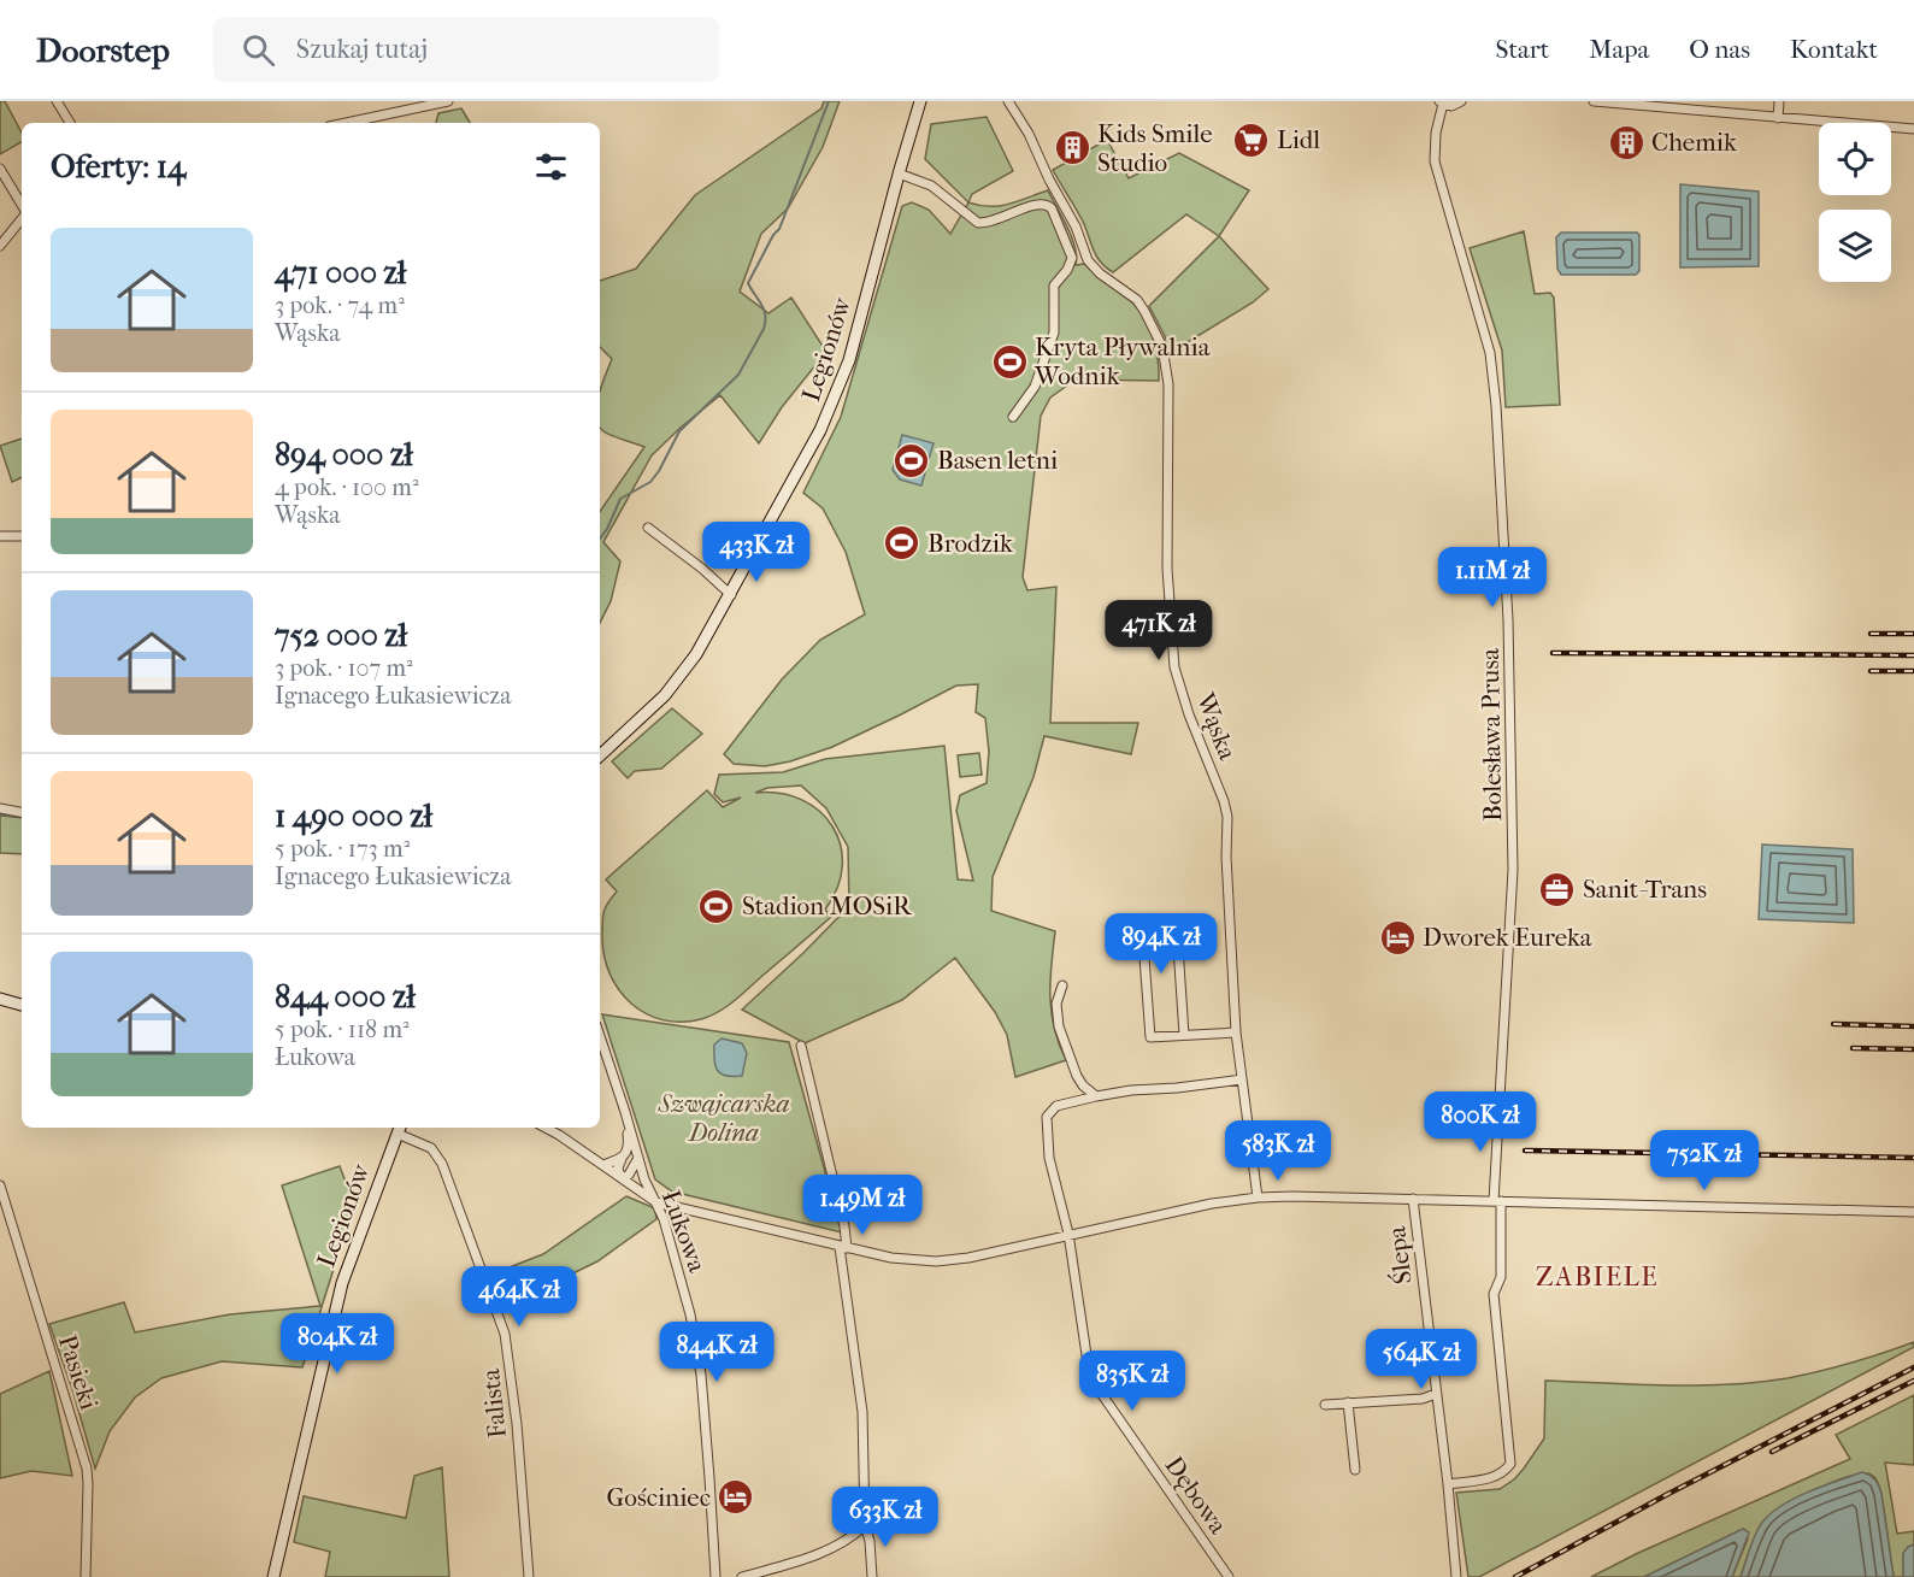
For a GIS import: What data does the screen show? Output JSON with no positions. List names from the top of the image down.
{
  "streets": {
    "street": [
      "Legionów",
      "Wąska",
      "Bolesława Prusa",
      "Łukowa",
      "Ślepa",
      "Pasieki",
      "Falista",
      "Dębowa"
    ]
  },
  "crossings": [
    ["Legionów", "Falista"],
    ["Wąska", "Dębowa"],
    ["Bolesława Prusa", "Ślepa"]
  ],
  "districts": ["ZABIELE"],
  "parks": ["Szwajcarska Dolina"],
  "places": {
    "supermarket": ["Lidl"],
    "building": ["Chemik", "Kids Smile Studio"],
    "sports": [
      "Kryta Pływalnia Wodnik",
      "Basen letni",
      "Brodzik",
      "Stadion MOSiR"
    ],
    "office": ["Sanit-Trans"],
    "hotel": ["Dworek Eureka", "Gościniec"]
  },
  "page": {
    "header": "Doorstep",
    "search": "Szukaj tutaj",
    "nav": [
      "Start",
      "Mapa",
      "O nas",
      "Kontakt"
    ],
    "heading": "Oferty: 14",
    "list": [
      {
        "name": "471 000 zł",
        "note": "3 pok. · 74 m² · Wąska"
      },
      {
        "name": "894 000 zł",
        "note": "4 pok. · 100 m² · Wąska"
      },
      {
        "name": "752 000 zł",
        "note": "3 pok. · 107 m² · Ignacego Łukasiewicza"
      },
      {
        "name": "1 490 000 zł",
        "note": "5 pok. · 173 m² · Ignacego Łukasiewicza"
      },
      {
        "name": "844 000 zł",
        "note": "5 pok. · 118 m² · Łukowa"
      }
    ],
    "price": [
      "433K zł",
      "1.11M zł",
      "471K zł",
      "894K zł",
      "800K zł",
      "583K zł",
      "752K zł",
      "1.49M zł",
      "464K zł",
      "804K zł",
      "844K zł",
      "564K zł",
      "835K zł",
      "633K zł"
    ]
  }
}
